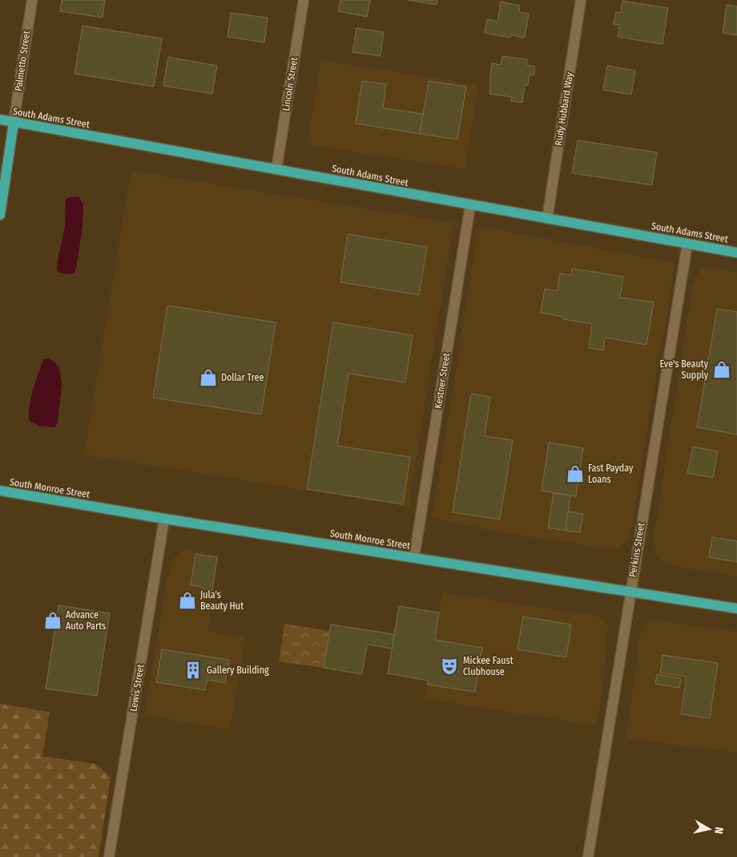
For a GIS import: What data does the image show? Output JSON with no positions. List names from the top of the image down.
{
  "streets": {
    "main road": ["South Adams Street", "South Monroe Street"],
    "street": [
      "Palmetto Street",
      "Lincoln Street",
      "Rudy Hubbard Way",
      "Kestner Street",
      "Perkins Street",
      "Lewis Street"
    ]
  },
  "crossings": [
    ["Palmetto Street", "South Adams Street"],
    ["Lincoln Street", "South Adams Street"],
    ["Rudy Hubbard Way", "South Adams Street"],
    ["South Adams Street", "Kestner Street"],
    ["South Adams Street", "Perkins Street"],
    ["Kestner Street", "South Monroe Street"],
    ["South Monroe Street", "Perkins Street"],
    ["South Monroe Street", "Lewis Street"]
  ],
  "places": {
    "shop": [
      "Eve's Beauty Supply",
      "Dollar Tree",
      "Fast Payday Loans",
      "Jula's Beauty Hut",
      "Advance Auto Parts"
    ],
    "theatre": ["Mickee Faust Clubhouse"],
    "building": ["Gallery Building"]
  },
  "north": "right"
}
